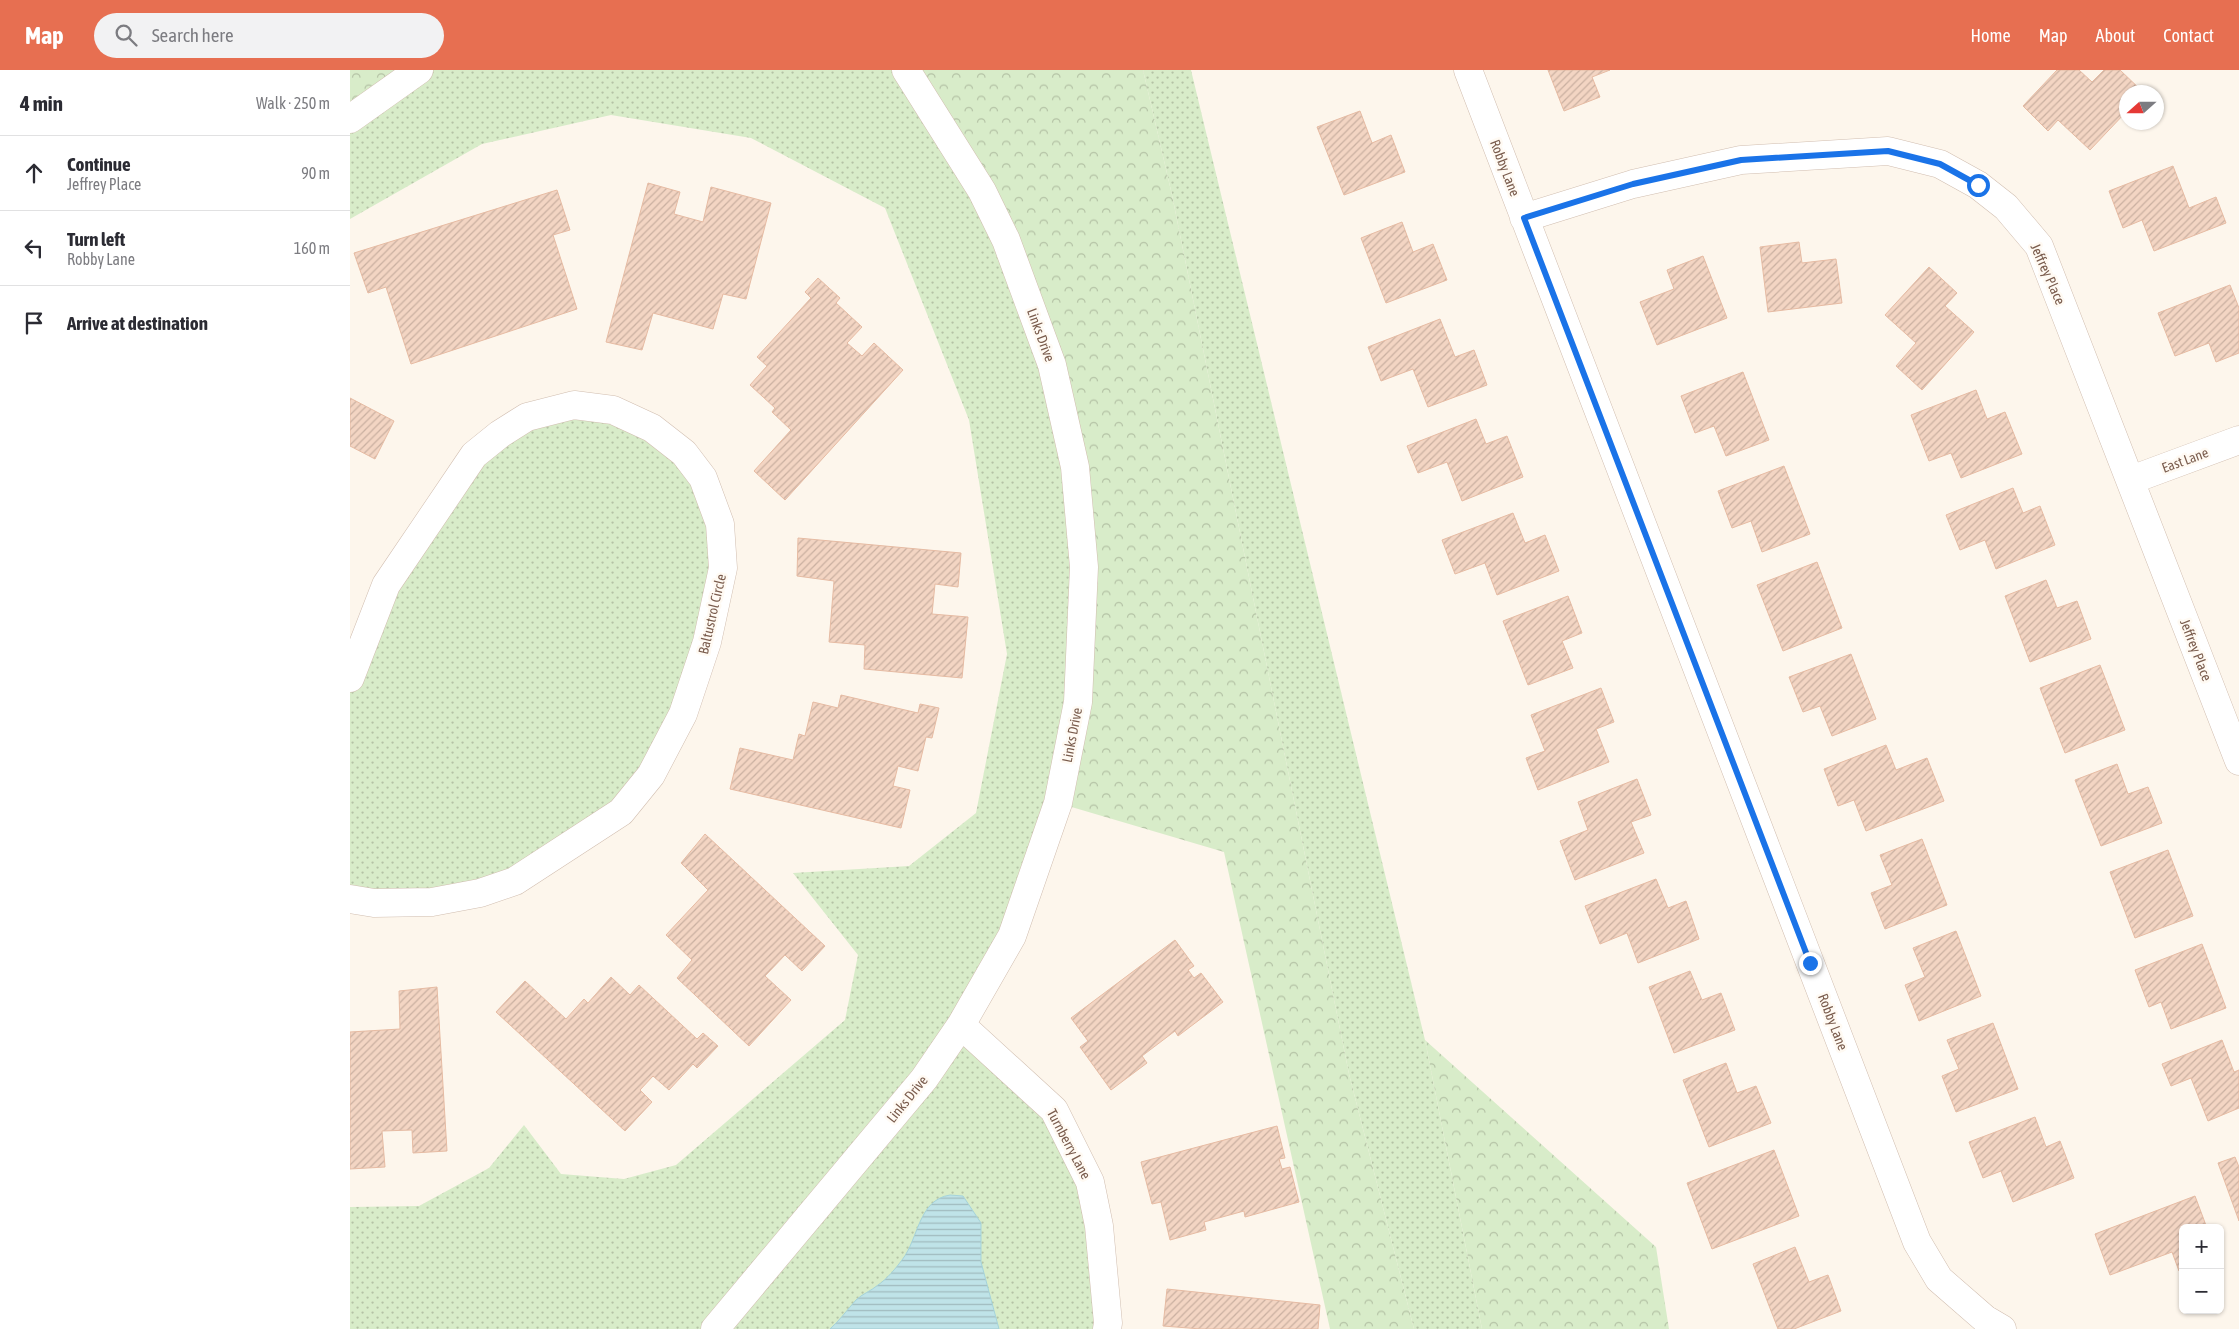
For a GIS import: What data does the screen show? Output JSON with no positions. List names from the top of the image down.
{
  "streets": {
    "street": [
      "Robby Lane",
      "Jeffrey Place",
      "Links Drive",
      "East Lane",
      "Baltustrol Circle",
      "Turnberry Lane"
    ]
  },
  "crossings": [
    ["Robby Lane", "Jeffrey Place"],
    ["Jeffrey Place", "East Lane"],
    ["Links Drive", "Turnberry Lane"]
  ],
  "north": "left",
  "page": {
    "header": "Map",
    "search": "Search here",
    "nav": [
      "Home",
      "Map",
      "About",
      "Contact"
    ],
    "heading": ["4 min", "Walk · 250 m"],
    "list": [
      ["Continue", "Jeffrey Place", "90 m"],
      ["Turn left", "Robby Lane", "160 m"],
      "Arrive at destination"
    ],
    "map_buttons": ["+", "−"]
  }
}
